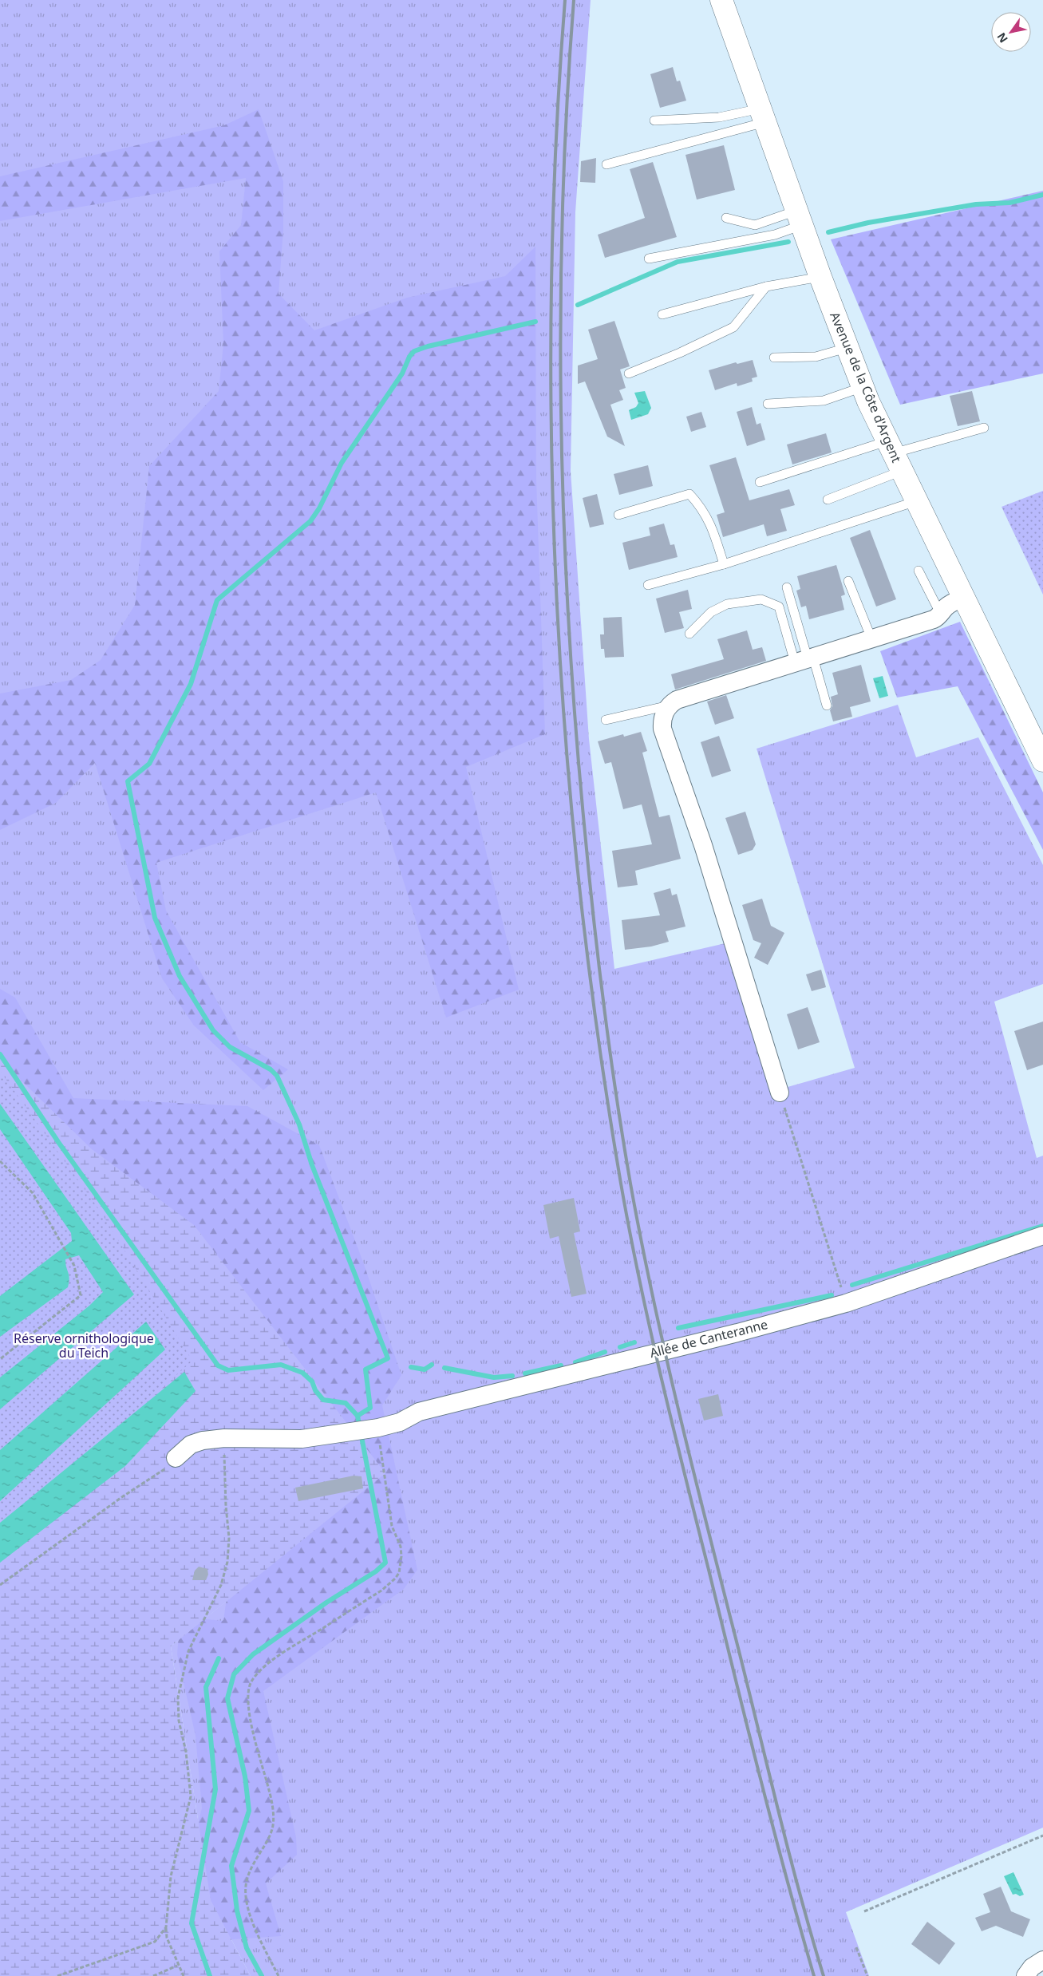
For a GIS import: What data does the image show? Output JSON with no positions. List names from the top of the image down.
{
  "streets": {
    "main road": ["Avenue de la Côte d'Argent"],
    "street": ["Allée de Canteranne"]
  },
  "parks": ["Réserve ornithologique du Teich"],
  "north": "bottom left"
}
